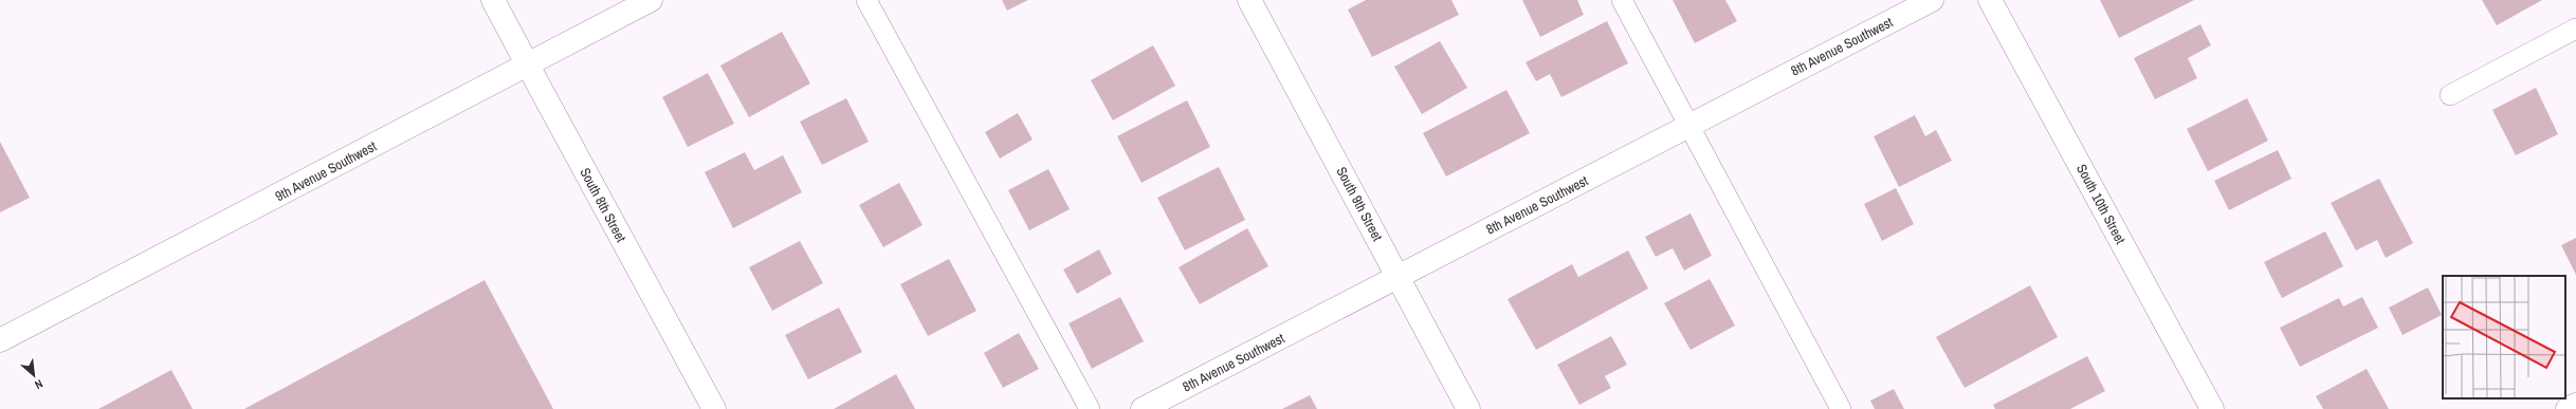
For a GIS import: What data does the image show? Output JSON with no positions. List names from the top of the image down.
{
  "streets": {
    "street": [
      "8th Avenue Southwest",
      "9th Avenue Southwest",
      "South 9th Street",
      "South 10th Street",
      "South 8th Street"
    ]
  },
  "crossings": [
    ["8th Avenue Southwest", "South 9th Street"],
    ["9th Avenue Southwest", "South 8th Street"]
  ],
  "north": "bottom right"
}
